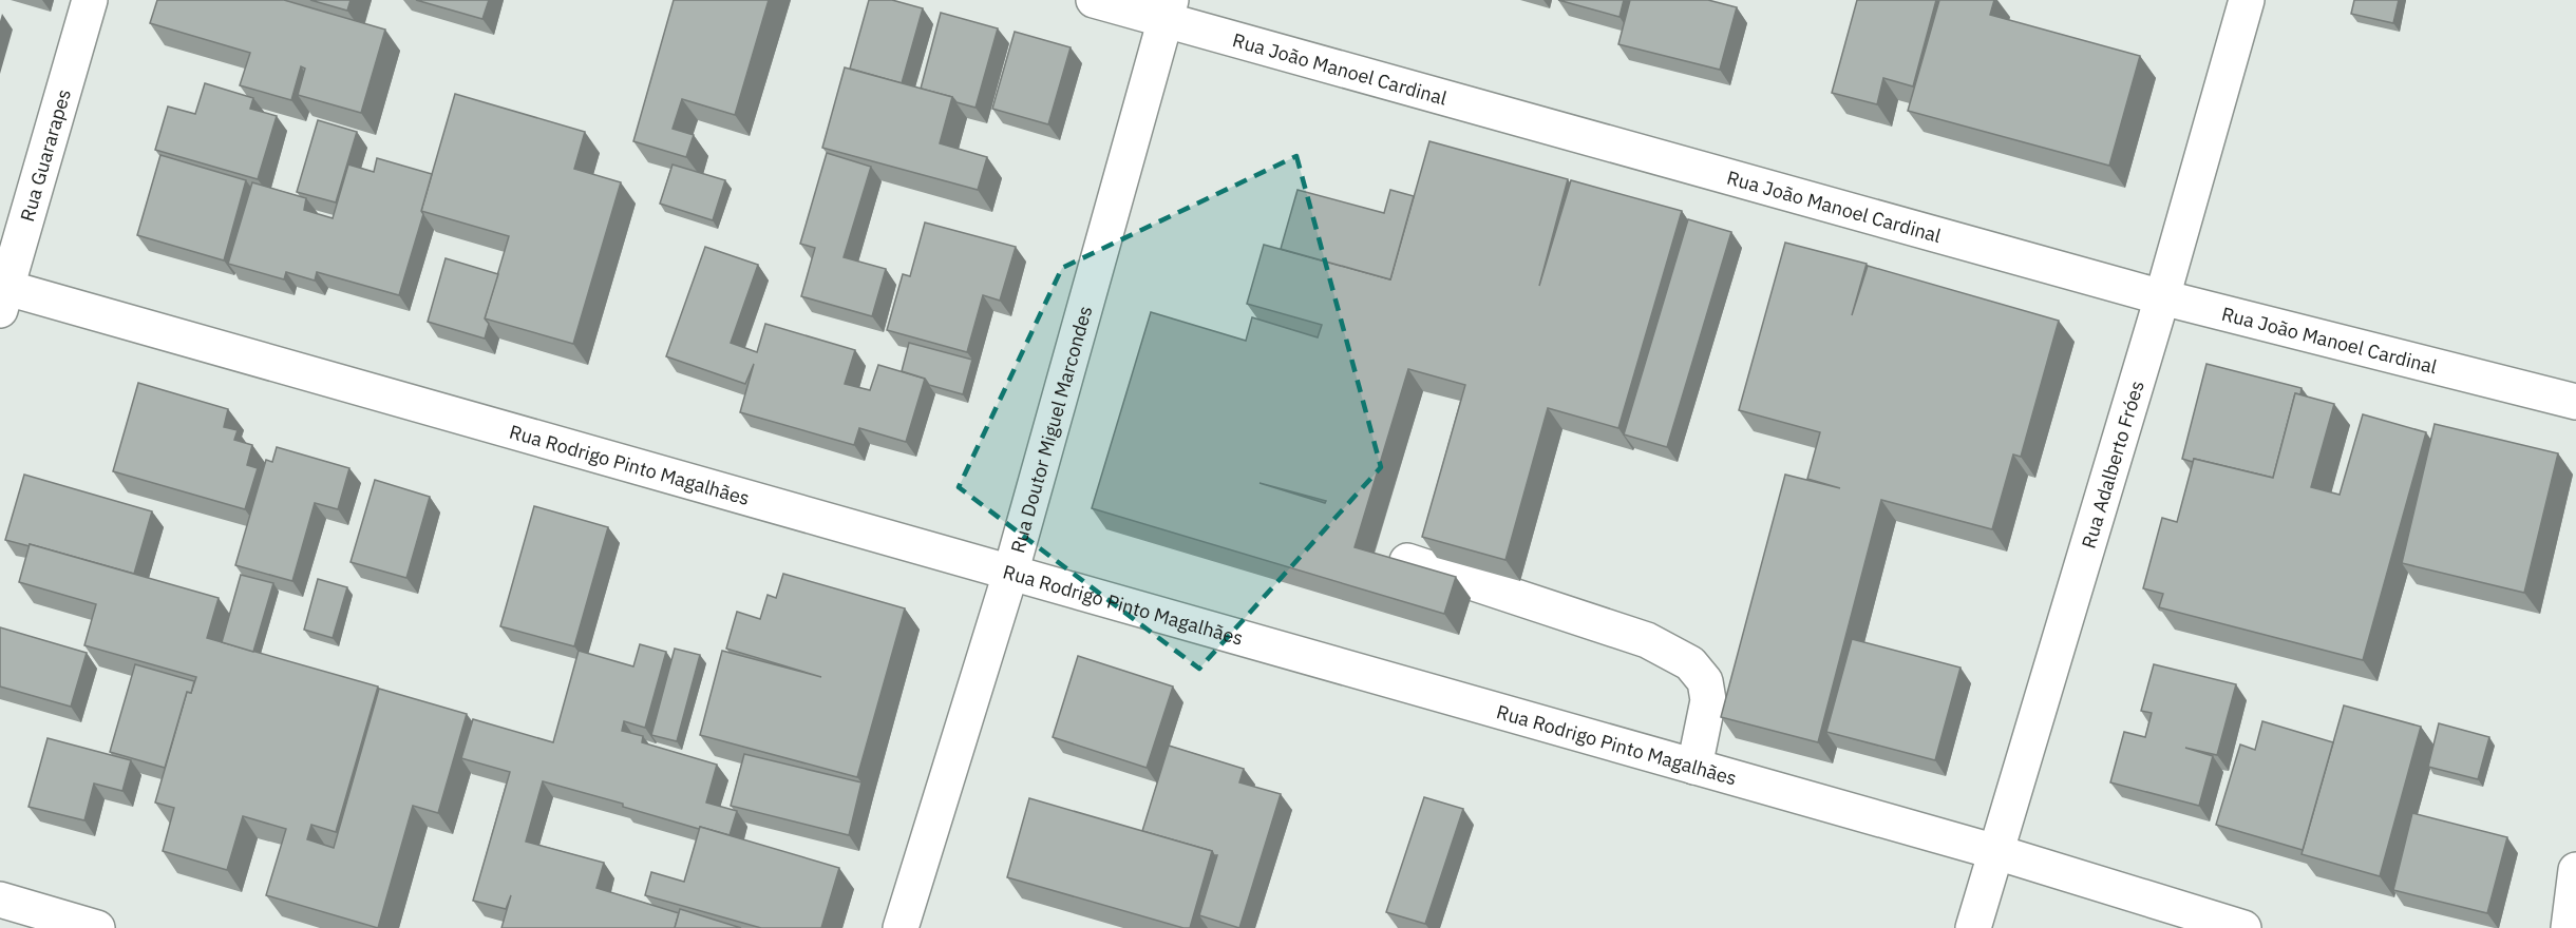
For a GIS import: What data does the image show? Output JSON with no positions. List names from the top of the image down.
{
  "streets": {
    "street": [
      "Rua João Manoel Cardinal",
      "Rua Guararapes",
      "Rua Doutor Miguel Marcondes",
      "Rua Rodrigo Pinto Magalhães",
      "Rua Adalberto Fróes"
    ]
  },
  "crossings": [
    ["Rua João Manoel Cardinal", "Rua Doutor Miguel Marcondes"],
    ["Rua João Manoel Cardinal", "Rua Adalberto Fróes"],
    ["Rua Guararapes", "Rua Rodrigo Pinto Magalhães"],
    ["Rua Doutor Miguel Marcondes", "Rua Rodrigo Pinto Magalhães"],
    ["Rua Rodrigo Pinto Magalhães", "Rua Adalberto Fróes"]
  ]
}
